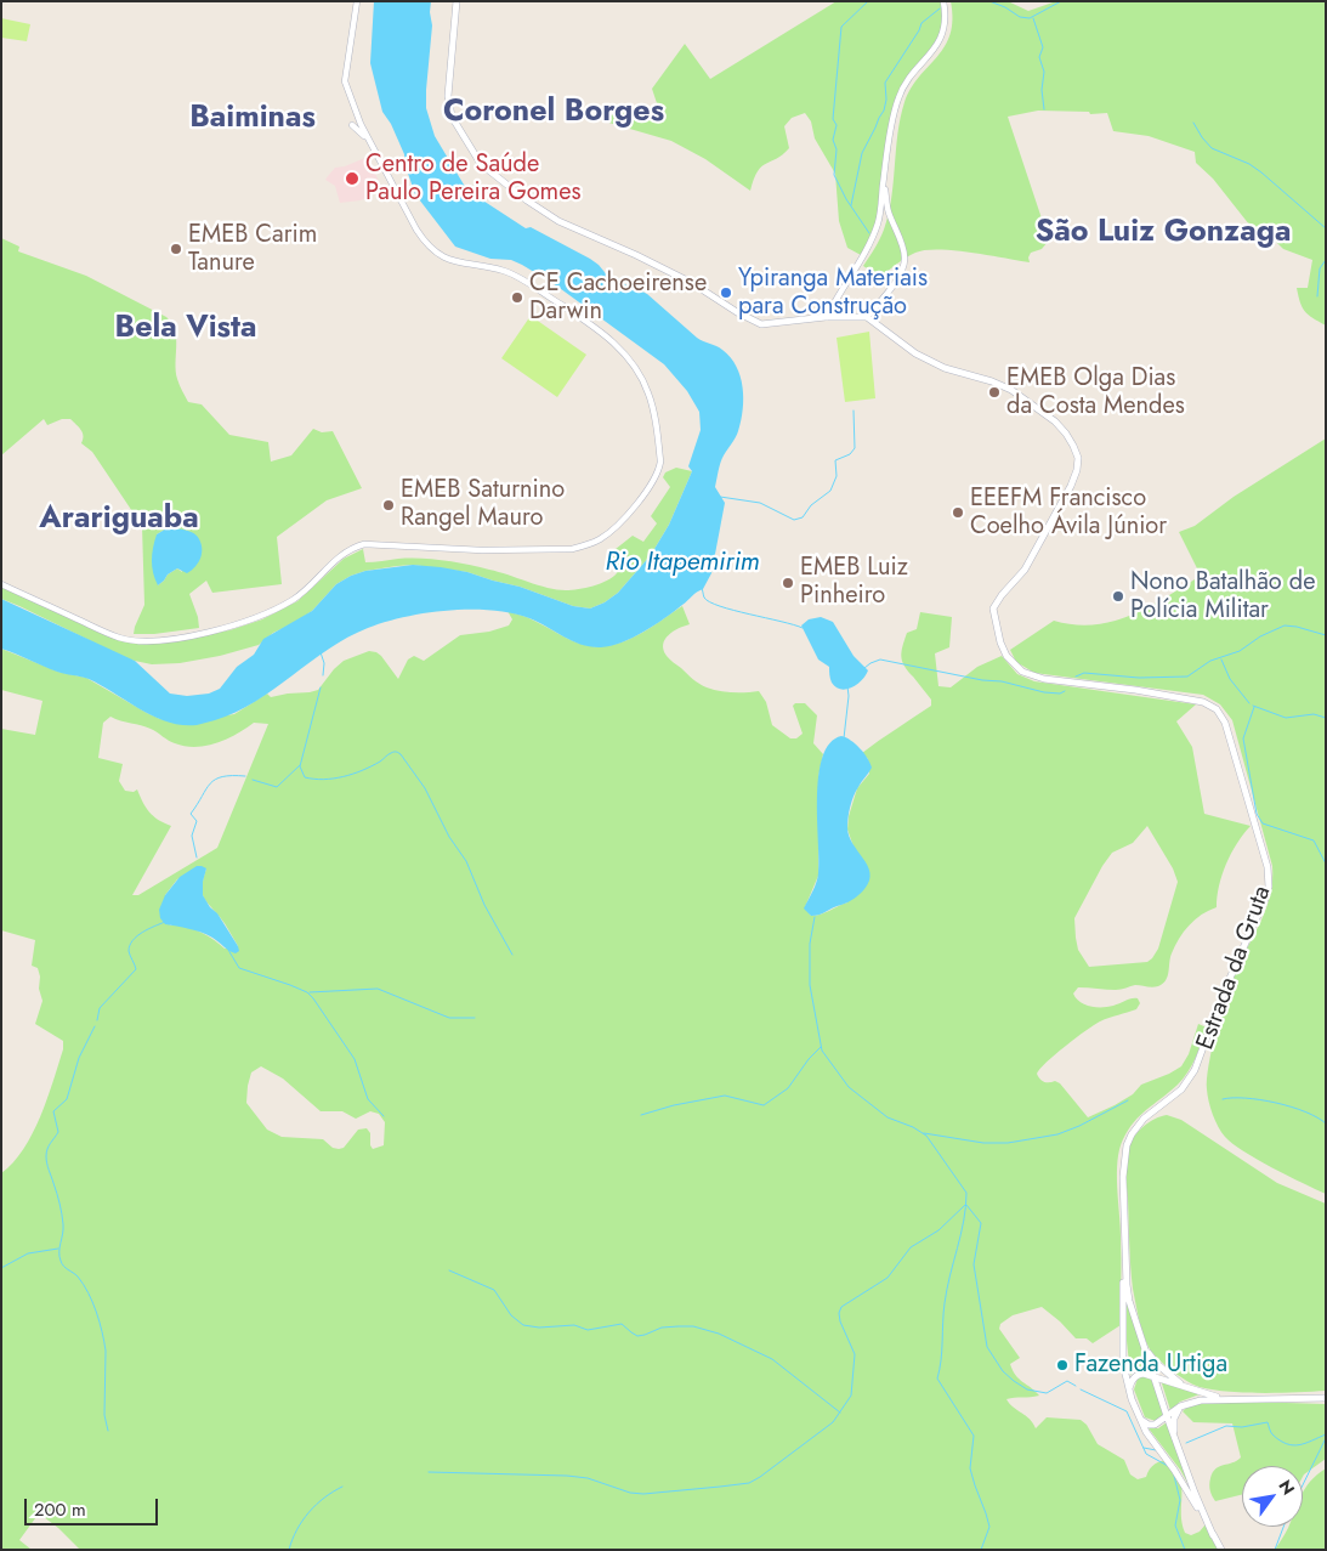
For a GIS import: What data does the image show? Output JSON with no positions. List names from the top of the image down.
{
  "streets": {
    "main road": ["Estrada da Gruta"]
  },
  "districts": [
    "Coronel Borges",
    "Baiminas",
    "São Luiz Gonzaga",
    "Bela Vista",
    "Arariguaba"
  ],
  "water": ["Rio Itapemirim"],
  "places": [
    "Centro de Saúde Paulo Pereira Gomes",
    "EMEB Carim Tanure",
    "Ypiranga Materiais para Construção",
    "CE Cachoeirense Darwin",
    "EMEB Olga Dias da Costa Mendes",
    "EMEB Saturnino Rangel Mauro",
    "EEEFM Francisco Coelho Ávila Júnior",
    "EMEB Luiz Pinheiro",
    "Nono Batalhão de Polícia Militar",
    "Fazenda Urtiga"
  ],
  "scale_bar": "200 m",
  "north": "top right"
}
